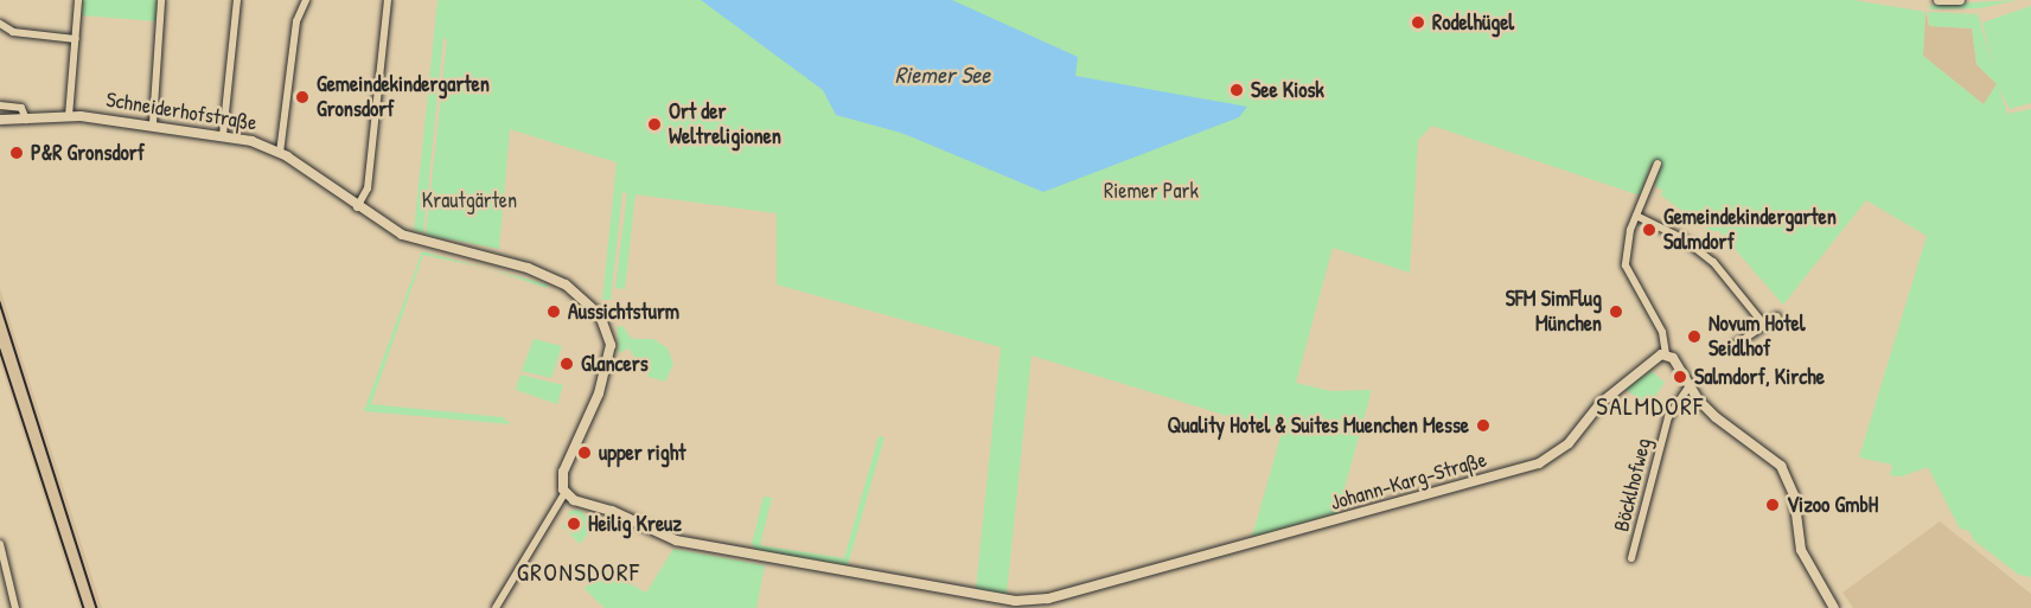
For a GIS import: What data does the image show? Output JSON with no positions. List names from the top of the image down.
{
  "streets": {
    "street": ["Schneiderhofstraße", "Johann-Karg-Straße", "Böcklhofweg"]
  },
  "crossings": [
    ["Schneiderhofstraße", "Johann-Karg-Straße"]
  ],
  "districts": ["SALMDORF", "GRONSDORF"],
  "water": ["Riemer See"],
  "parks": ["Riemer Park", "Krautgärten"],
  "places": [
    "Rodelhügel",
    "See Kiosk",
    "Gemeindekindergarten Gronsdorf",
    "Ort der Weltreligionen",
    "P&R Gronsdorf",
    "Gemeindekindergarten Salmdorf",
    "Aussichtsturm",
    "SFM SimFlug München",
    "Novum Hotel Seidlhof",
    "Glancers",
    "Salmdorf, Kirche",
    "Quality Hotel & Suites Muenchen Messe",
    "upper right",
    "Vizoo GmbH",
    "Heilig Kreuz"
  ]
}
